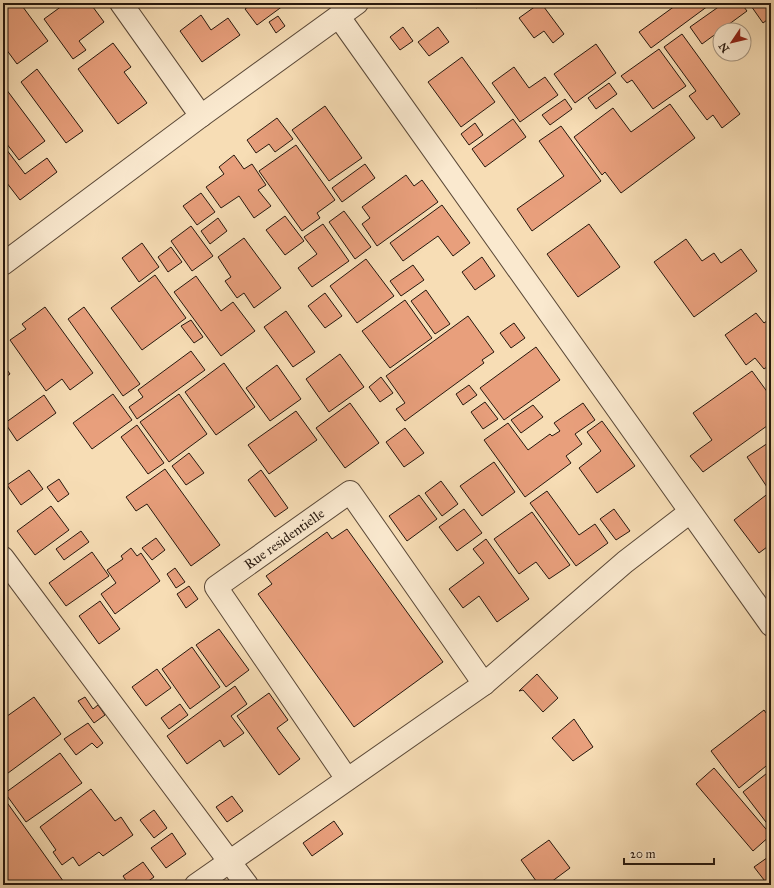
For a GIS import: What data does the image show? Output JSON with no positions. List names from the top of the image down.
{
  "streets": {
    "street": ["Rue residentielle"]
  },
  "scale_bar": "20 m",
  "north": "bottom left"
}
